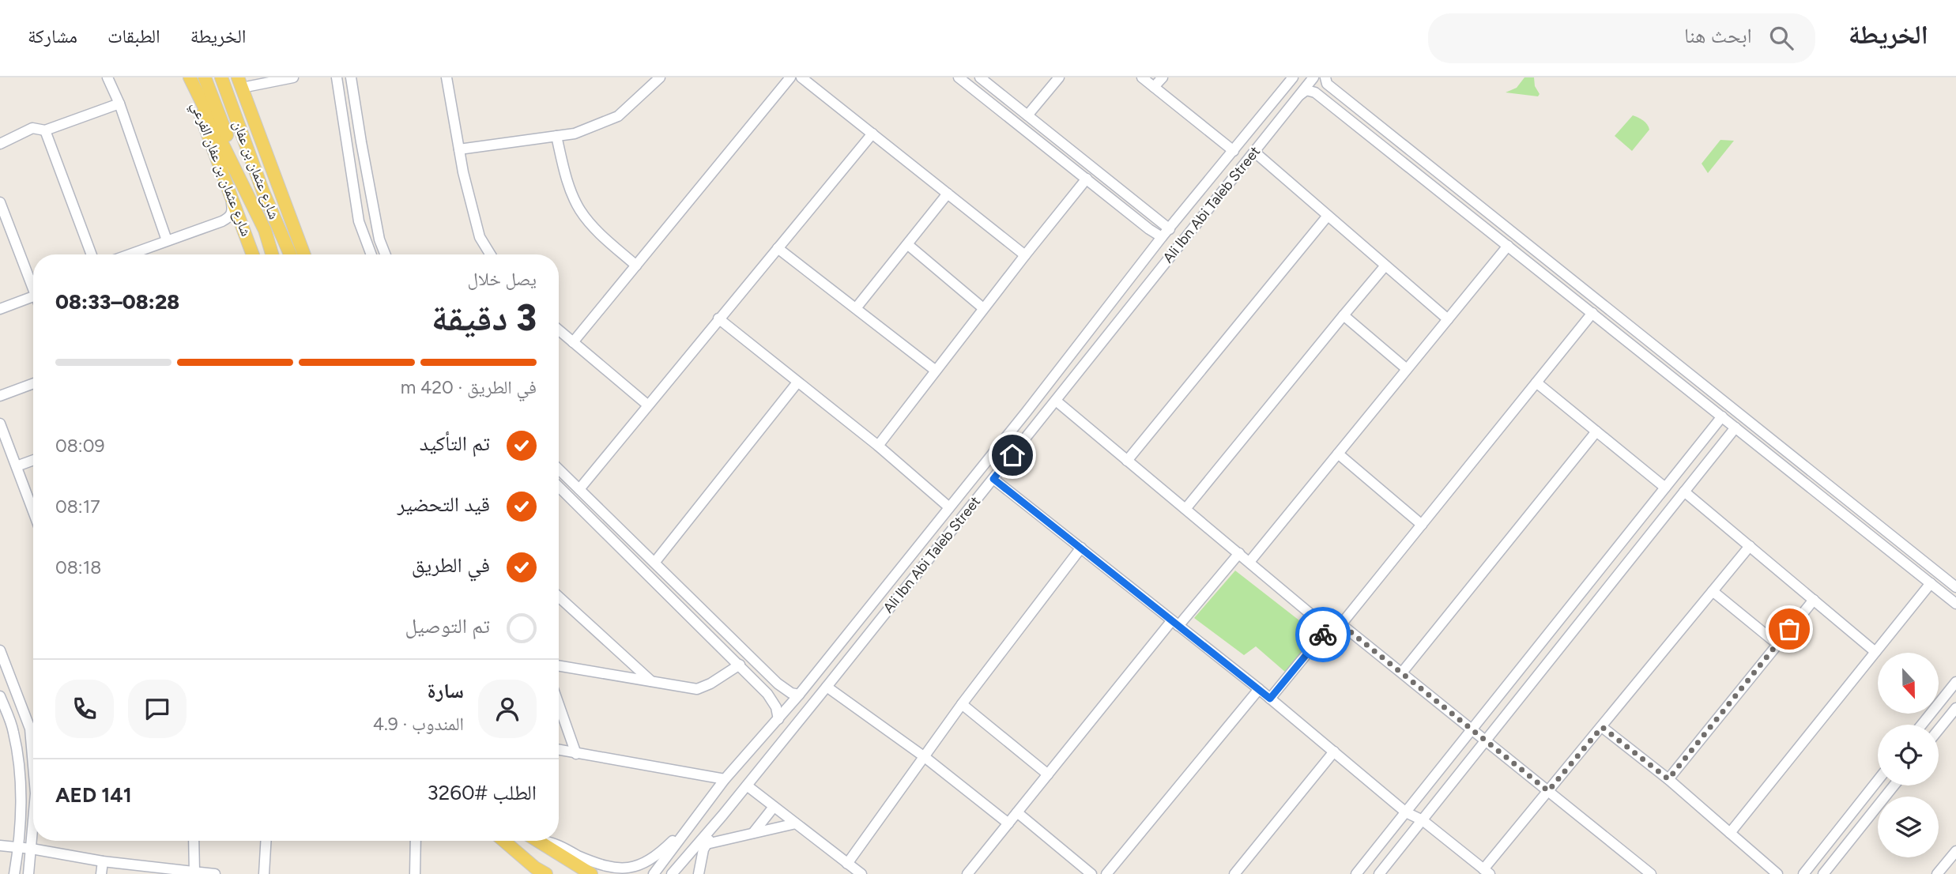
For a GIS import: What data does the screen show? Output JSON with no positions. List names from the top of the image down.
{
  "streets": {
    "main road": ["شارع عثمان بن عفان الفرعي", "شارع عثمان بن عفان"],
    "street": ["Ali Ibn Abi Taleb Street"]
  },
  "north": "bottom",
  "page": {
    "header": "الخريطة",
    "search": "ابحث هنا",
    "nav": ["الخريطة", "الطبقات", "مشاركة"],
    "heading": ["3 دقيقة", "يصل خلال", "08:28–08:33"],
    "panel": [
      "سارة",
      "المندوب · 4.9",
      "الطلب #3260",
      "AED 141"
    ],
    "bar": "في الطريق · 420 m",
    "list": [
      ["تم التأكيد", "08:09"],
      ["قيد التحضير", "08:17"],
      ["في الطريق", "08:18"],
      "تم التوصيل"
    ]
  }
}
